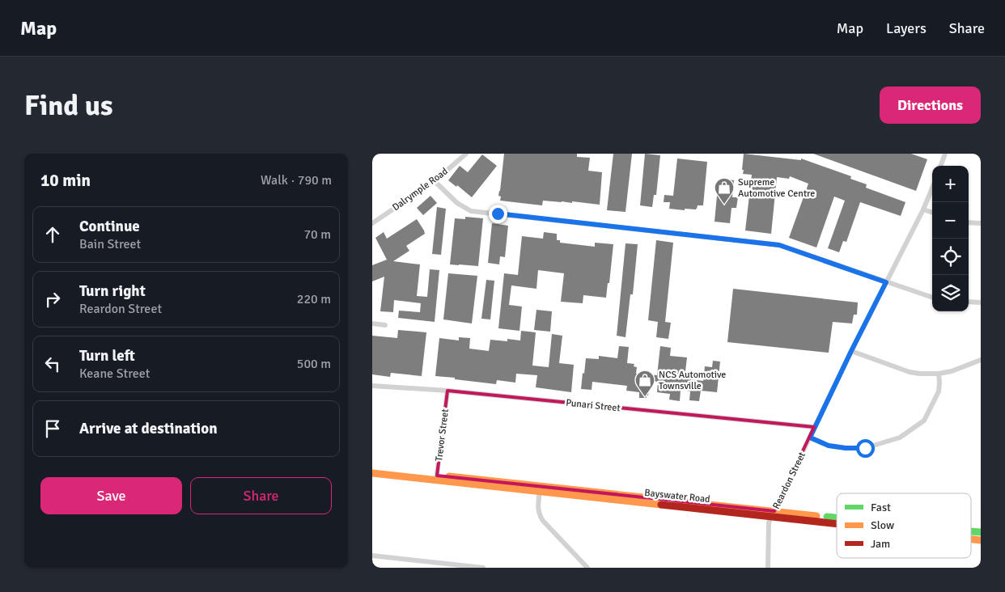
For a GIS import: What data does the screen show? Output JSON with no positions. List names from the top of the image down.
{
  "streets": {
    "main road": ["Bayswater Road"],
    "street": [
      "Dalrymple Road",
      "Punari Street",
      "Trevor Street",
      "Reardon Street"
    ]
  },
  "crossings": [
    ["Punari Street", "Trevor Street"],
    ["Punari Street", "Reardon Street"],
    ["Trevor Street", "Bayswater Road"],
    ["Reardon Street", "Bayswater Road"]
  ],
  "places": {
    "shop": ["Supreme Automotive Centre", "NCS Automotive Townsville"]
  },
  "legend": ["Fast", "Slow", "Jam"],
  "page": {
    "header": "Map",
    "nav": ["Map", "Layers", "Share"],
    "buttons": [
      "Directions",
      ["Save", "Share"]
    ],
    "title": "Find us",
    "heading": ["10 min", "Walk · 790 m"],
    "map_buttons": ["+", "−"],
    "list": [
      ["Continue", "Bain Street", "70 m"],
      ["Turn right", "Reardon Street", "220 m"],
      ["Turn left", "Keane Street", "500 m"],
      "Arrive at destination"
    ]
  }
}
